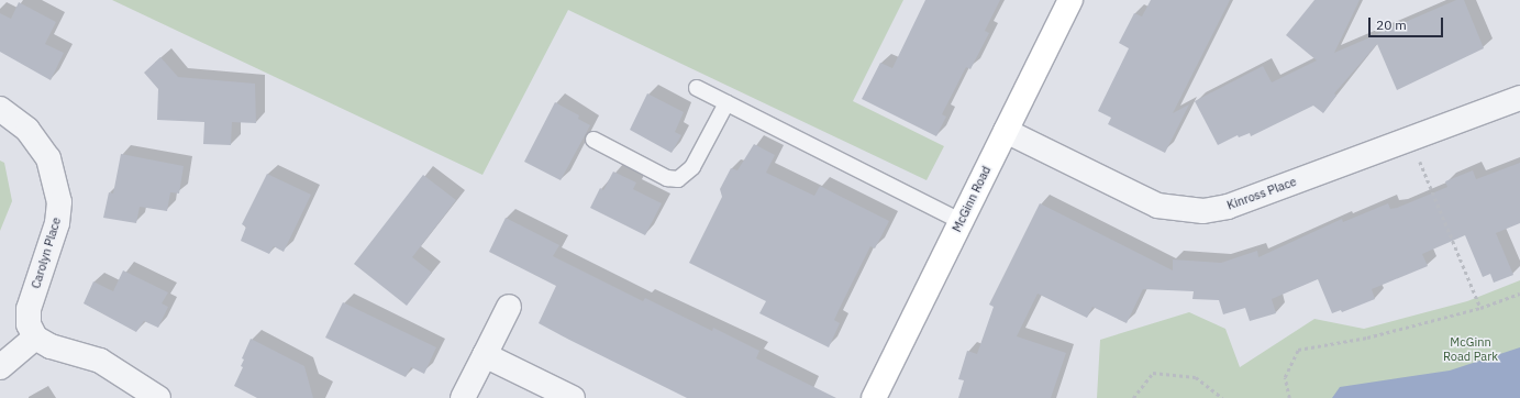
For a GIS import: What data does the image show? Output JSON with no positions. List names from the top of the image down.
{
  "streets": {
    "street": ["Kinross Place", "McGinn Road", "Carolyn Place"]
  },
  "crossings": [
    ["Kinross Place", "McGinn Road"]
  ],
  "parks": ["McGinn Road Park"],
  "scale_bar": "20 m"
}
